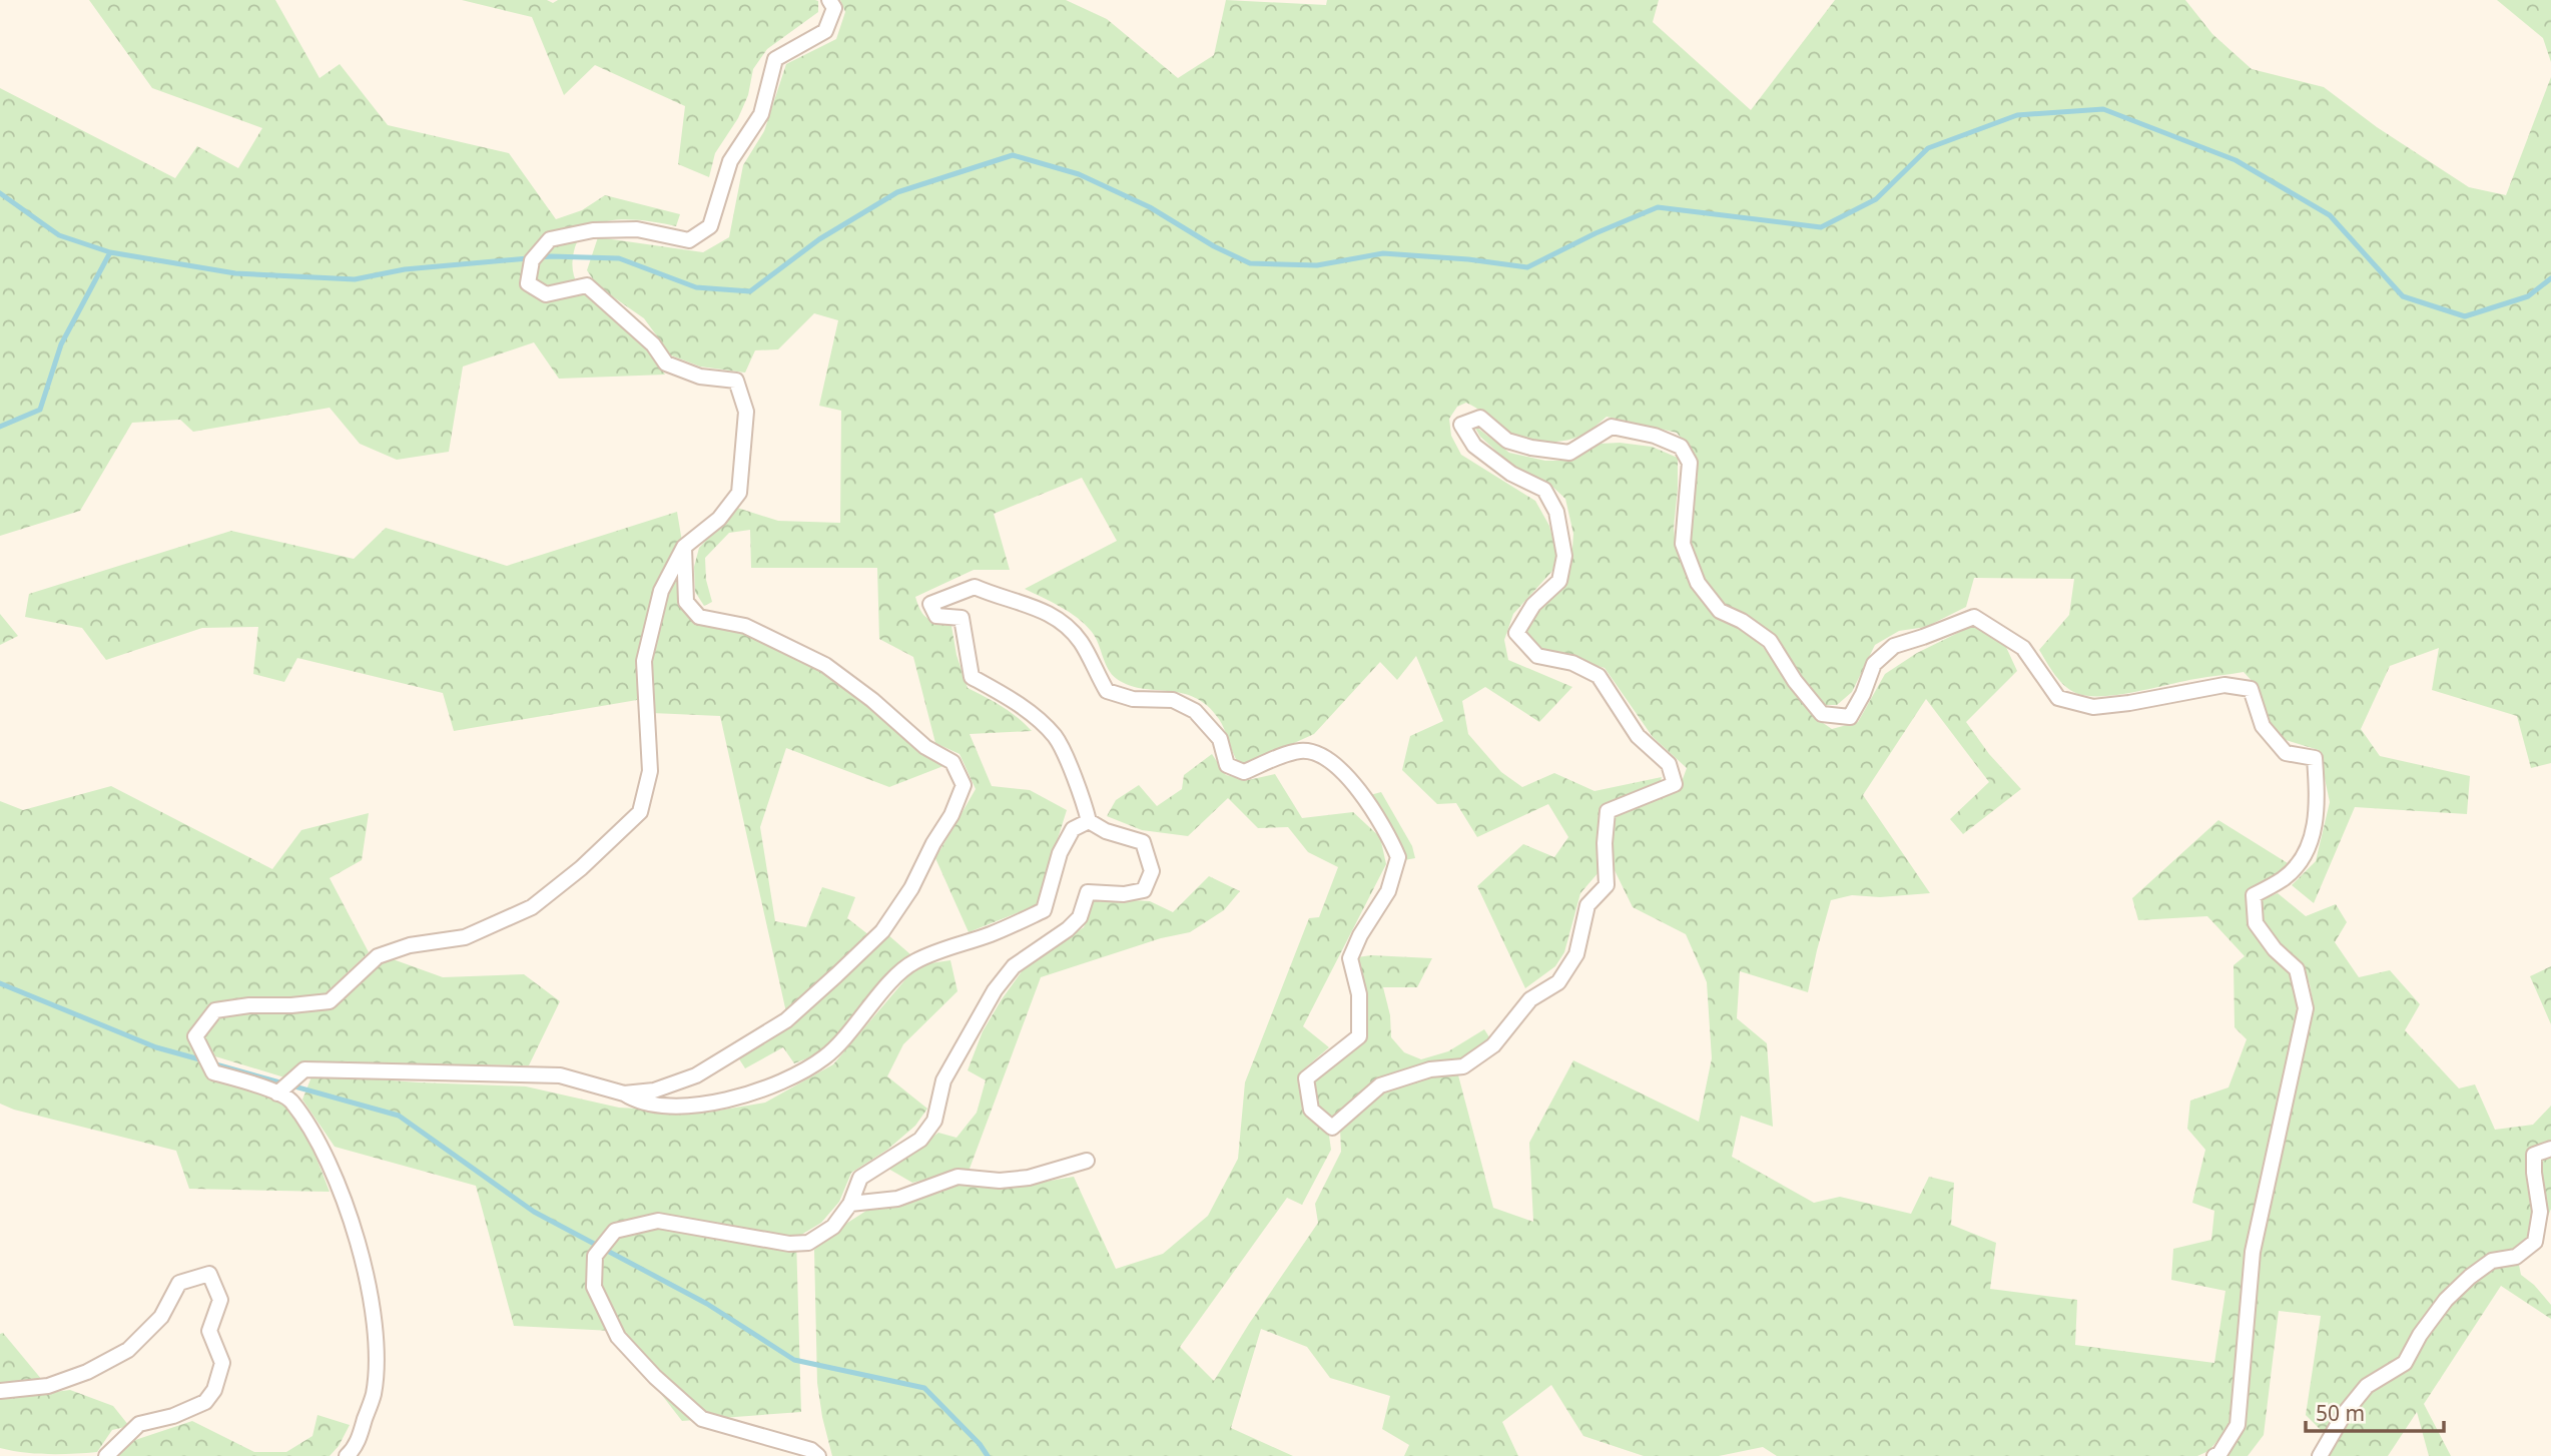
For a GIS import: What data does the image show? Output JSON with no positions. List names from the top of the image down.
{
  "scale_bar": "50 m"
}
